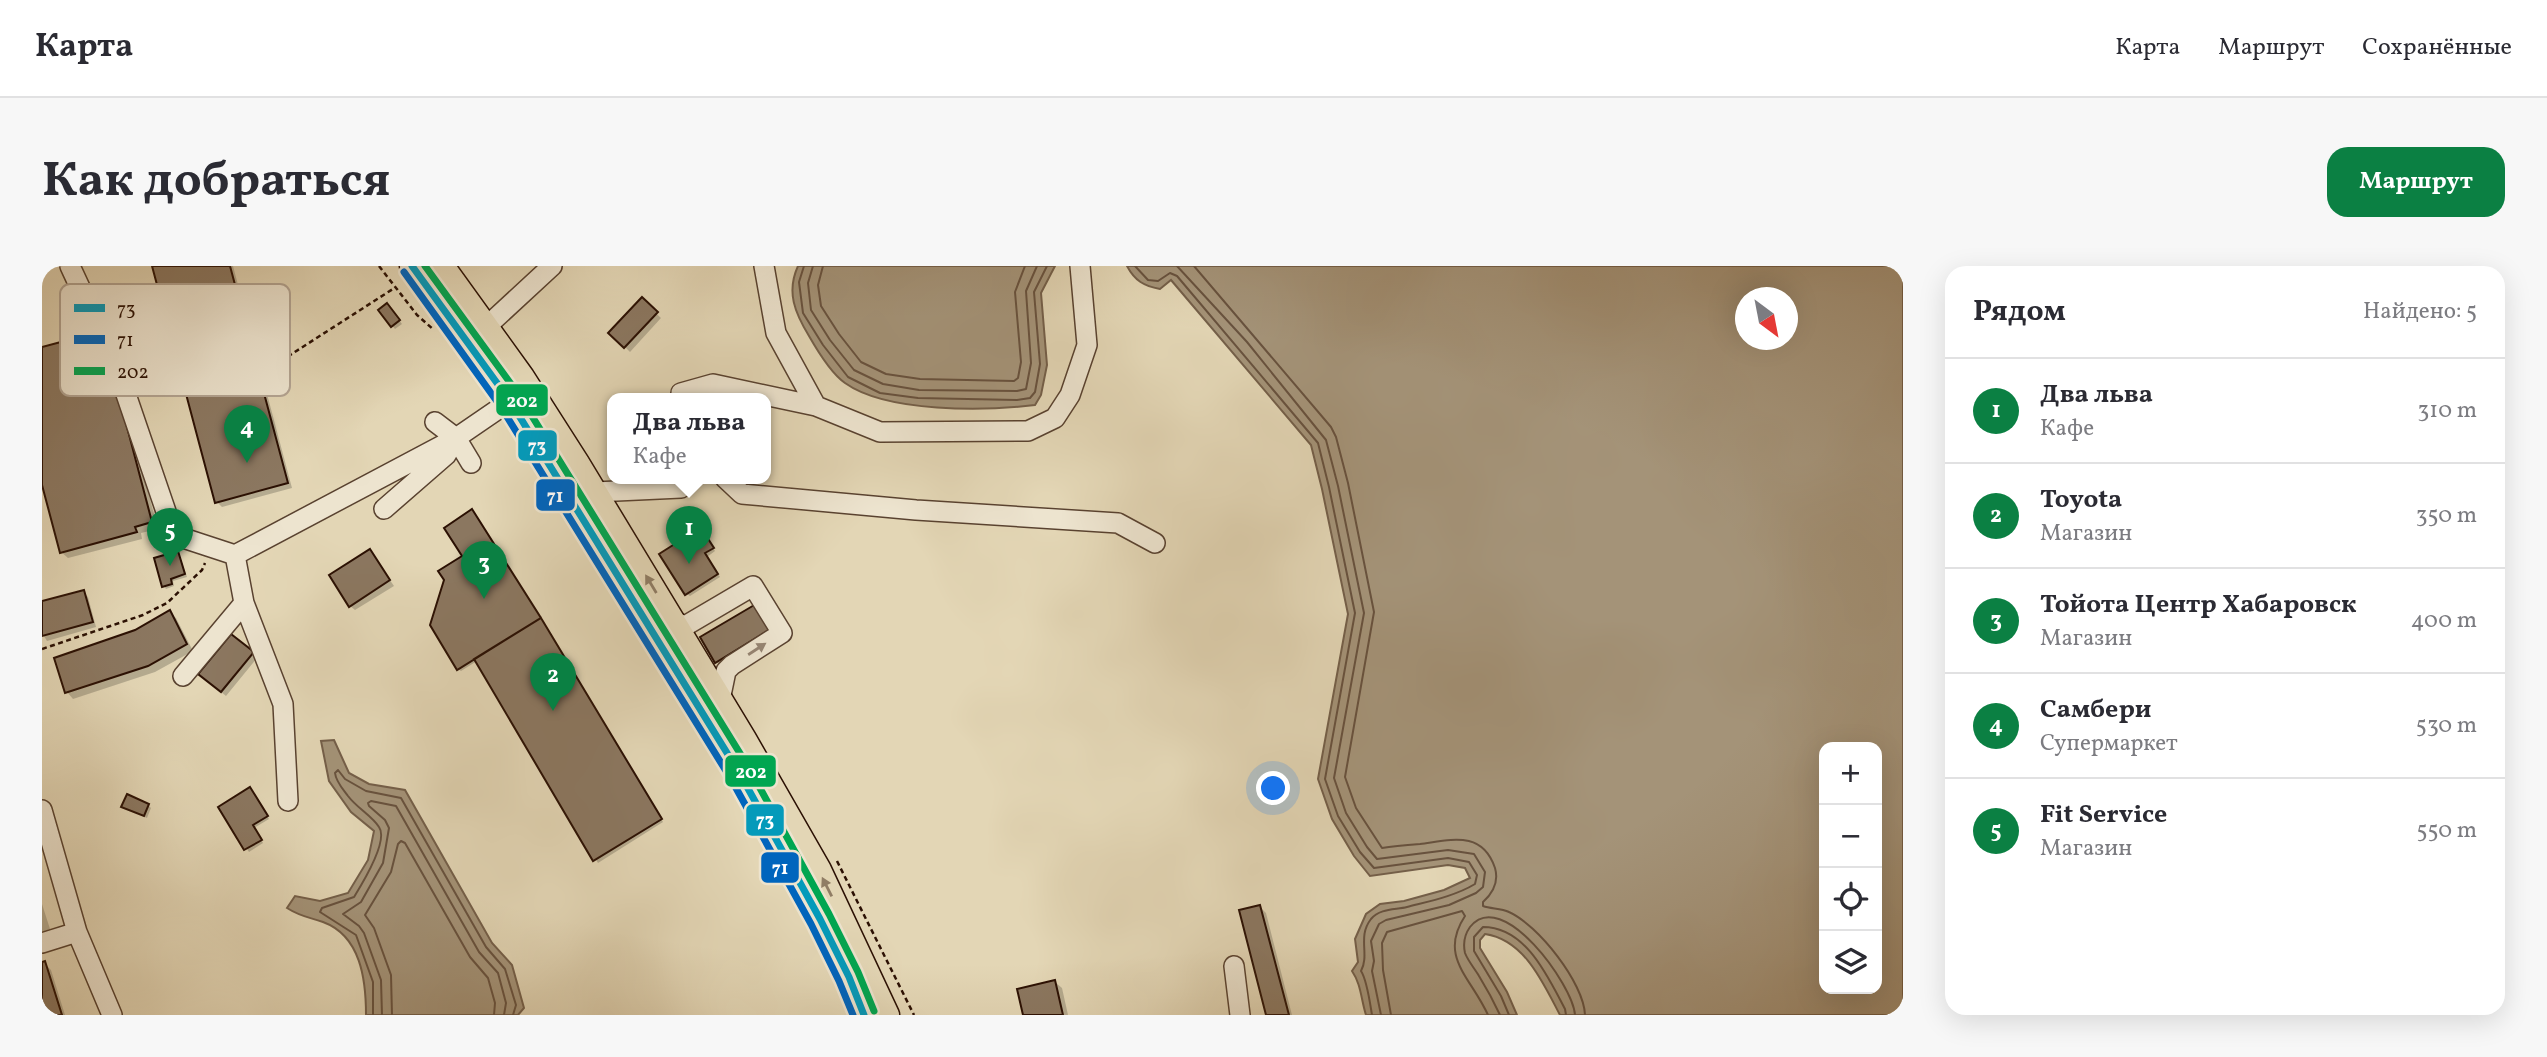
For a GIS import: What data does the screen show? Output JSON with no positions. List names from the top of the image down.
{
  "lines": ["transit line 73", "transit line 202", "transit line 71"],
  "legend": ["73", "71", "202"],
  "north": "bottom right",
  "page": {
    "header": "Карта",
    "nav": ["Карта", "Маршрут", "Сохранённые"],
    "buttons": "Маршрут",
    "title": "Как добраться",
    "heading": ["Рядом", "Найдено: 5"],
    "list": [
      {
        "mark": "1",
        "name": "Два льва",
        "note": "Кафе",
        "value": "310 m"
      },
      {
        "mark": "2",
        "name": "Toyota",
        "note": "Магазин",
        "value": "350 m"
      },
      {
        "mark": "3",
        "name": "Тойота Центр Хабаровск",
        "note": "Магазин",
        "value": "400 m"
      },
      {
        "mark": "4",
        "name": "Самбери",
        "note": "Супермаркет",
        "value": "530 m"
      },
      {
        "mark": "5",
        "name": "Fit Service",
        "note": "Магазин",
        "value": "550 m"
      }
    ],
    "popup": ["Два льва", "Кафе"],
    "pins": [
      "4",
      "1",
      "5",
      "3",
      "2"
    ],
    "map_buttons": ["+", "−"]
  }
}
